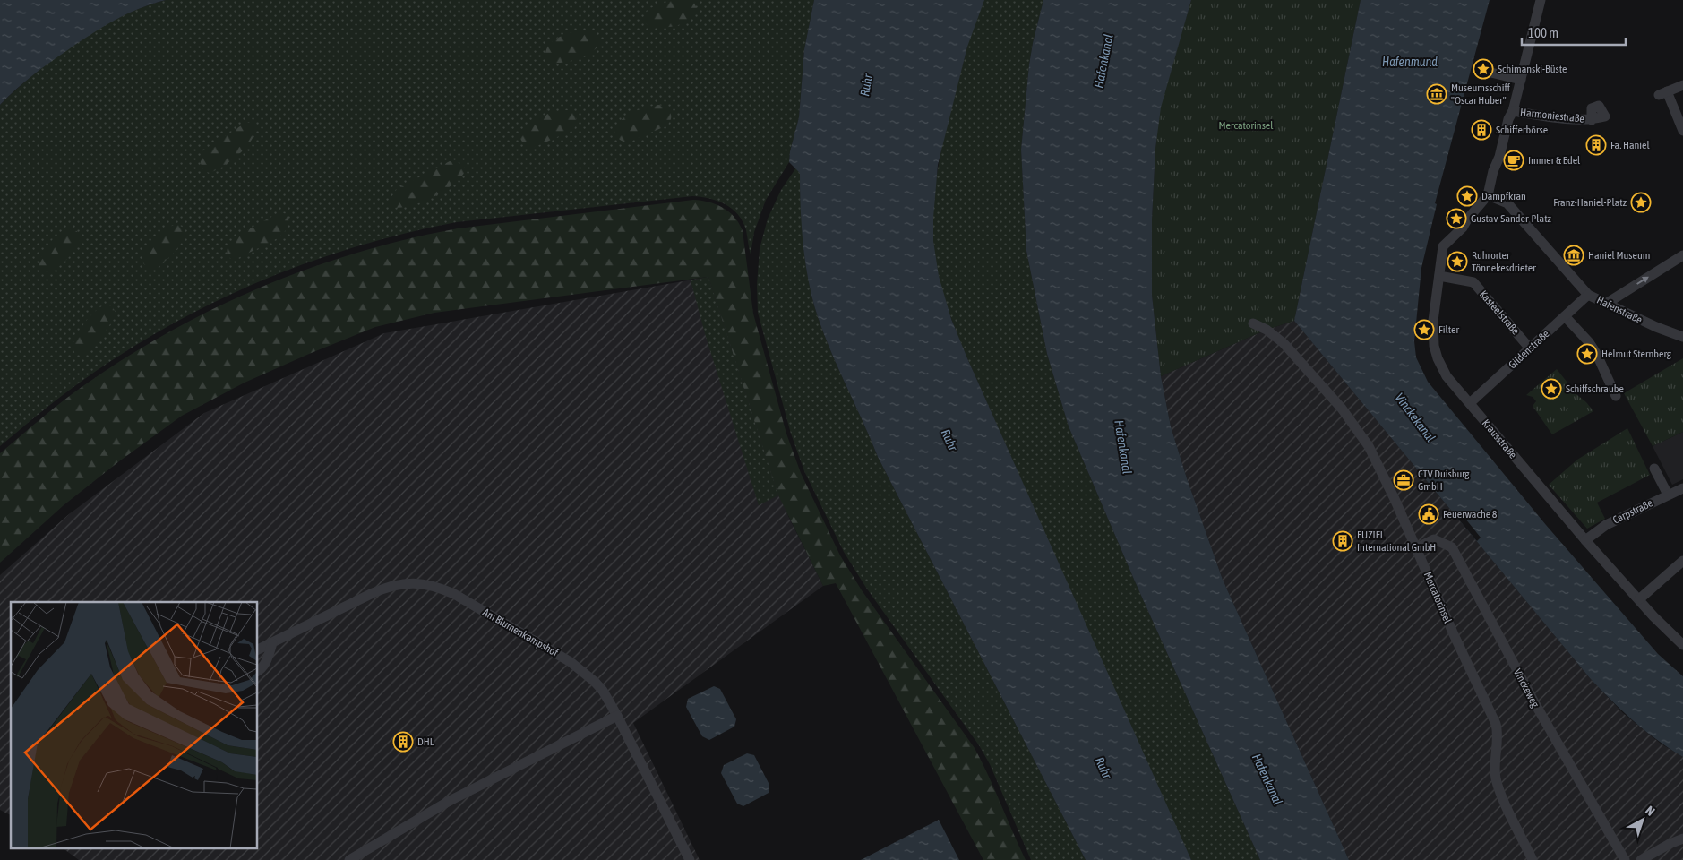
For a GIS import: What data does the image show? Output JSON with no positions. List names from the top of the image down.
{
  "streets": {
    "street": [
      "Harmoniestraße",
      "Hafenstraße",
      "Kasteelstraße",
      "Gildenstraße",
      "Krausstraße",
      "Carpstraße",
      "Mercatorinsel",
      "Am Blumenkampshof",
      "Vinckeweg"
    ]
  },
  "crossings": [
    ["Hafenstraße", "Gildenstraße"],
    ["Hafenstraße", "Krausstraße"],
    ["Kasteelstraße", "Gildenstraße"],
    ["Kasteelstraße", "Krausstraße"],
    ["Gildenstraße", "Krausstraße"],
    ["Krausstraße", "Carpstraße"],
    ["Mercatorinsel", "Vinckeweg"]
  ],
  "water": [
    "Hafenkanal",
    "Hafenmund",
    "Ruhr",
    "Vinckekanal"
  ],
  "parks": ["Mercatorinsel"],
  "places": {
    "place": [
      "Schimanski-Büste",
      "Dampfkran",
      "Franz-Haniel-Platz",
      "Gustav-Sander-Platz",
      "Ruhrorter Tönnekesdrieter",
      "Filter",
      "Helmut Sternberg",
      "Schiffschraube"
    ],
    "museum": ["Museumsschiff \"Oscar Huber\"", "Haniel Museum"],
    "building": [
      "Schifferbörse",
      "Fa. Haniel",
      "EUZIEL International GmbH",
      "DHL"
    ],
    "cafe": ["Immer & Edel"],
    "office": ["CTV Duisburg GmbH"],
    "public building": ["Feuerwache 8"]
  },
  "scale_bar": "100 m",
  "north": "top right"
}
